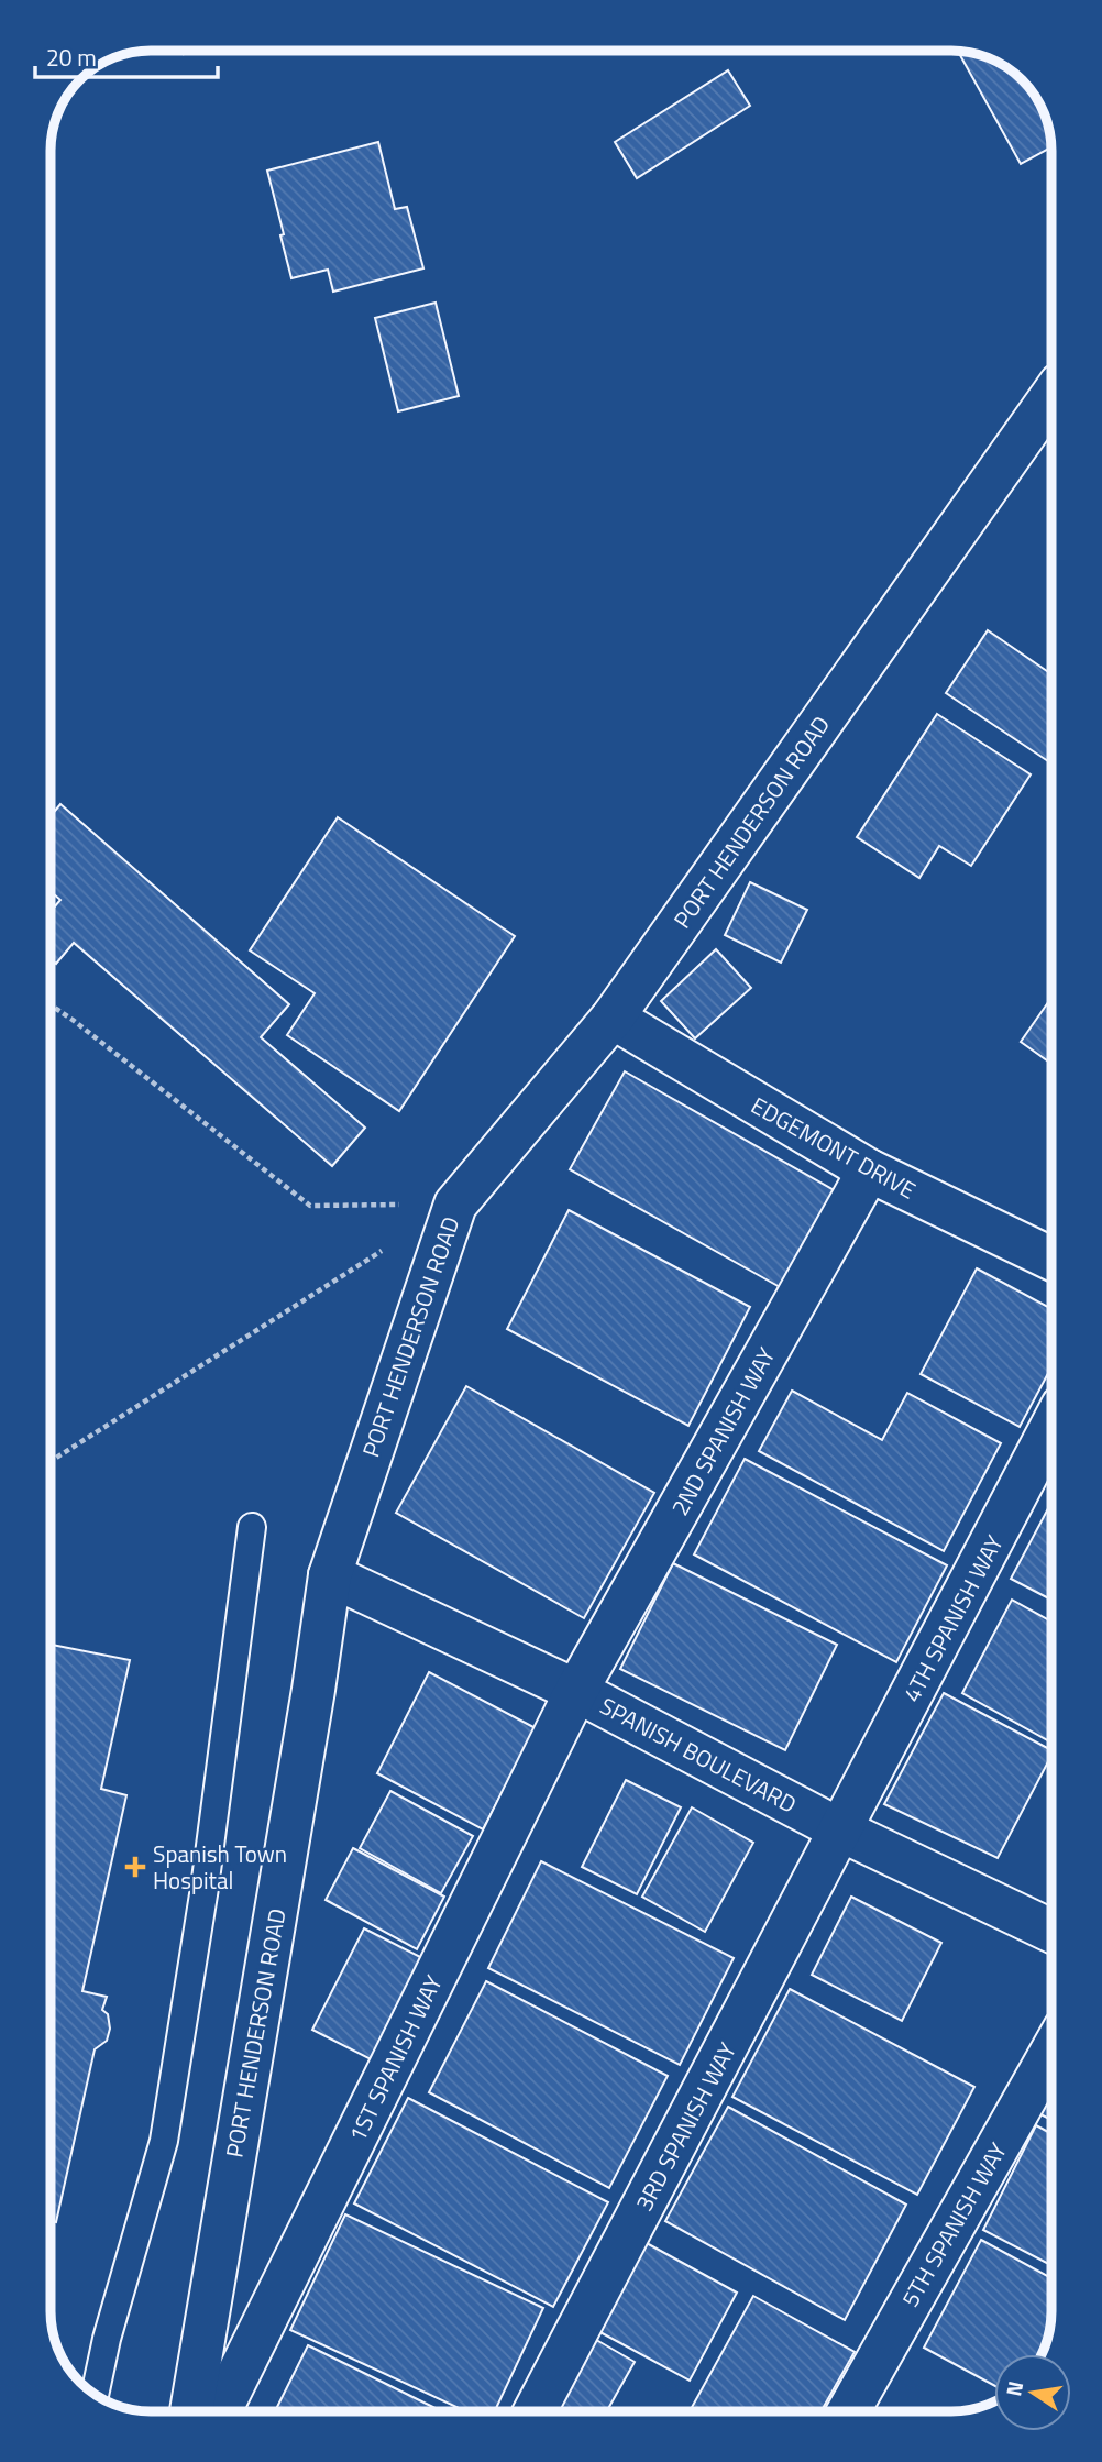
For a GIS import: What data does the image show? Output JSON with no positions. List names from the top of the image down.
{
  "streets": {
    "street": [
      "PORT HENDERSON ROAD",
      "EDGEMONT DRIVE",
      "2ND SPANISH WAY",
      "4TH SPANISH WAY",
      "SPANISH BOULEVARD",
      "1ST SPANISH WAY",
      "3RD SPANISH WAY",
      "5TH SPANISH WAY"
    ]
  },
  "crossings": [
    ["PORT HENDERSON ROAD", "EDGEMONT DRIVE"],
    ["PORT HENDERSON ROAD", "SPANISH BOULEVARD"],
    ["EDGEMONT DRIVE", "2ND SPANISH WAY"],
    ["2ND SPANISH WAY", "SPANISH BOULEVARD"],
    ["2ND SPANISH WAY", "1ST SPANISH WAY"],
    ["4TH SPANISH WAY", "SPANISH BOULEVARD"],
    ["4TH SPANISH WAY", "3RD SPANISH WAY"],
    ["SPANISH BOULEVARD", "1ST SPANISH WAY"],
    ["SPANISH BOULEVARD", "3RD SPANISH WAY"]
  ],
  "places": {
    "health": ["Spanish Town Hospital"]
  },
  "scale_bar": "20 m",
  "north": "left"
}
